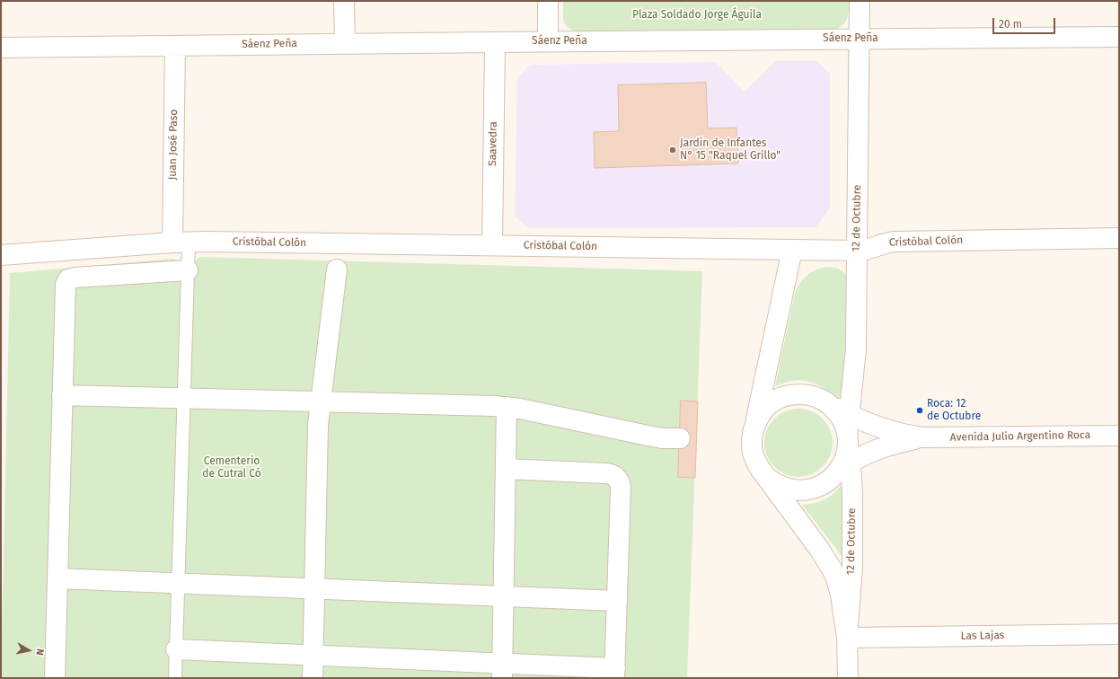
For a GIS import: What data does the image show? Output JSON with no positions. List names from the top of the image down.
{
  "streets": {
    "street": [
      "Sáenz Peña",
      "Saavedra",
      "Juan José Paso",
      "12 de Octubre",
      "Cristóbal Colón",
      "Avenida Julio Argentino Roca",
      "Las Lajas"
    ]
  },
  "crossings": [
    ["Sáenz Peña", "Saavedra"],
    ["Sáenz Peña", "Juan José Paso"],
    ["Sáenz Peña", "12 de Octubre"],
    ["Saavedra", "Cristóbal Colón"],
    ["Juan José Paso", "Cristóbal Colón"],
    ["12 de Octubre", "Cristóbal Colón"],
    ["12 de Octubre", "Avenida Julio Argentino Roca"],
    ["12 de Octubre", "Las Lajas"]
  ],
  "parks": ["Plaza Soldado Jorge Águila", "Cementerio de Cutral Có"],
  "places": ["Jardín de Infantes N° 15 \"Raquel Grillo\"", "Roca: 12 de Octubre"],
  "scale_bar": "20 m",
  "north": "right"
}
